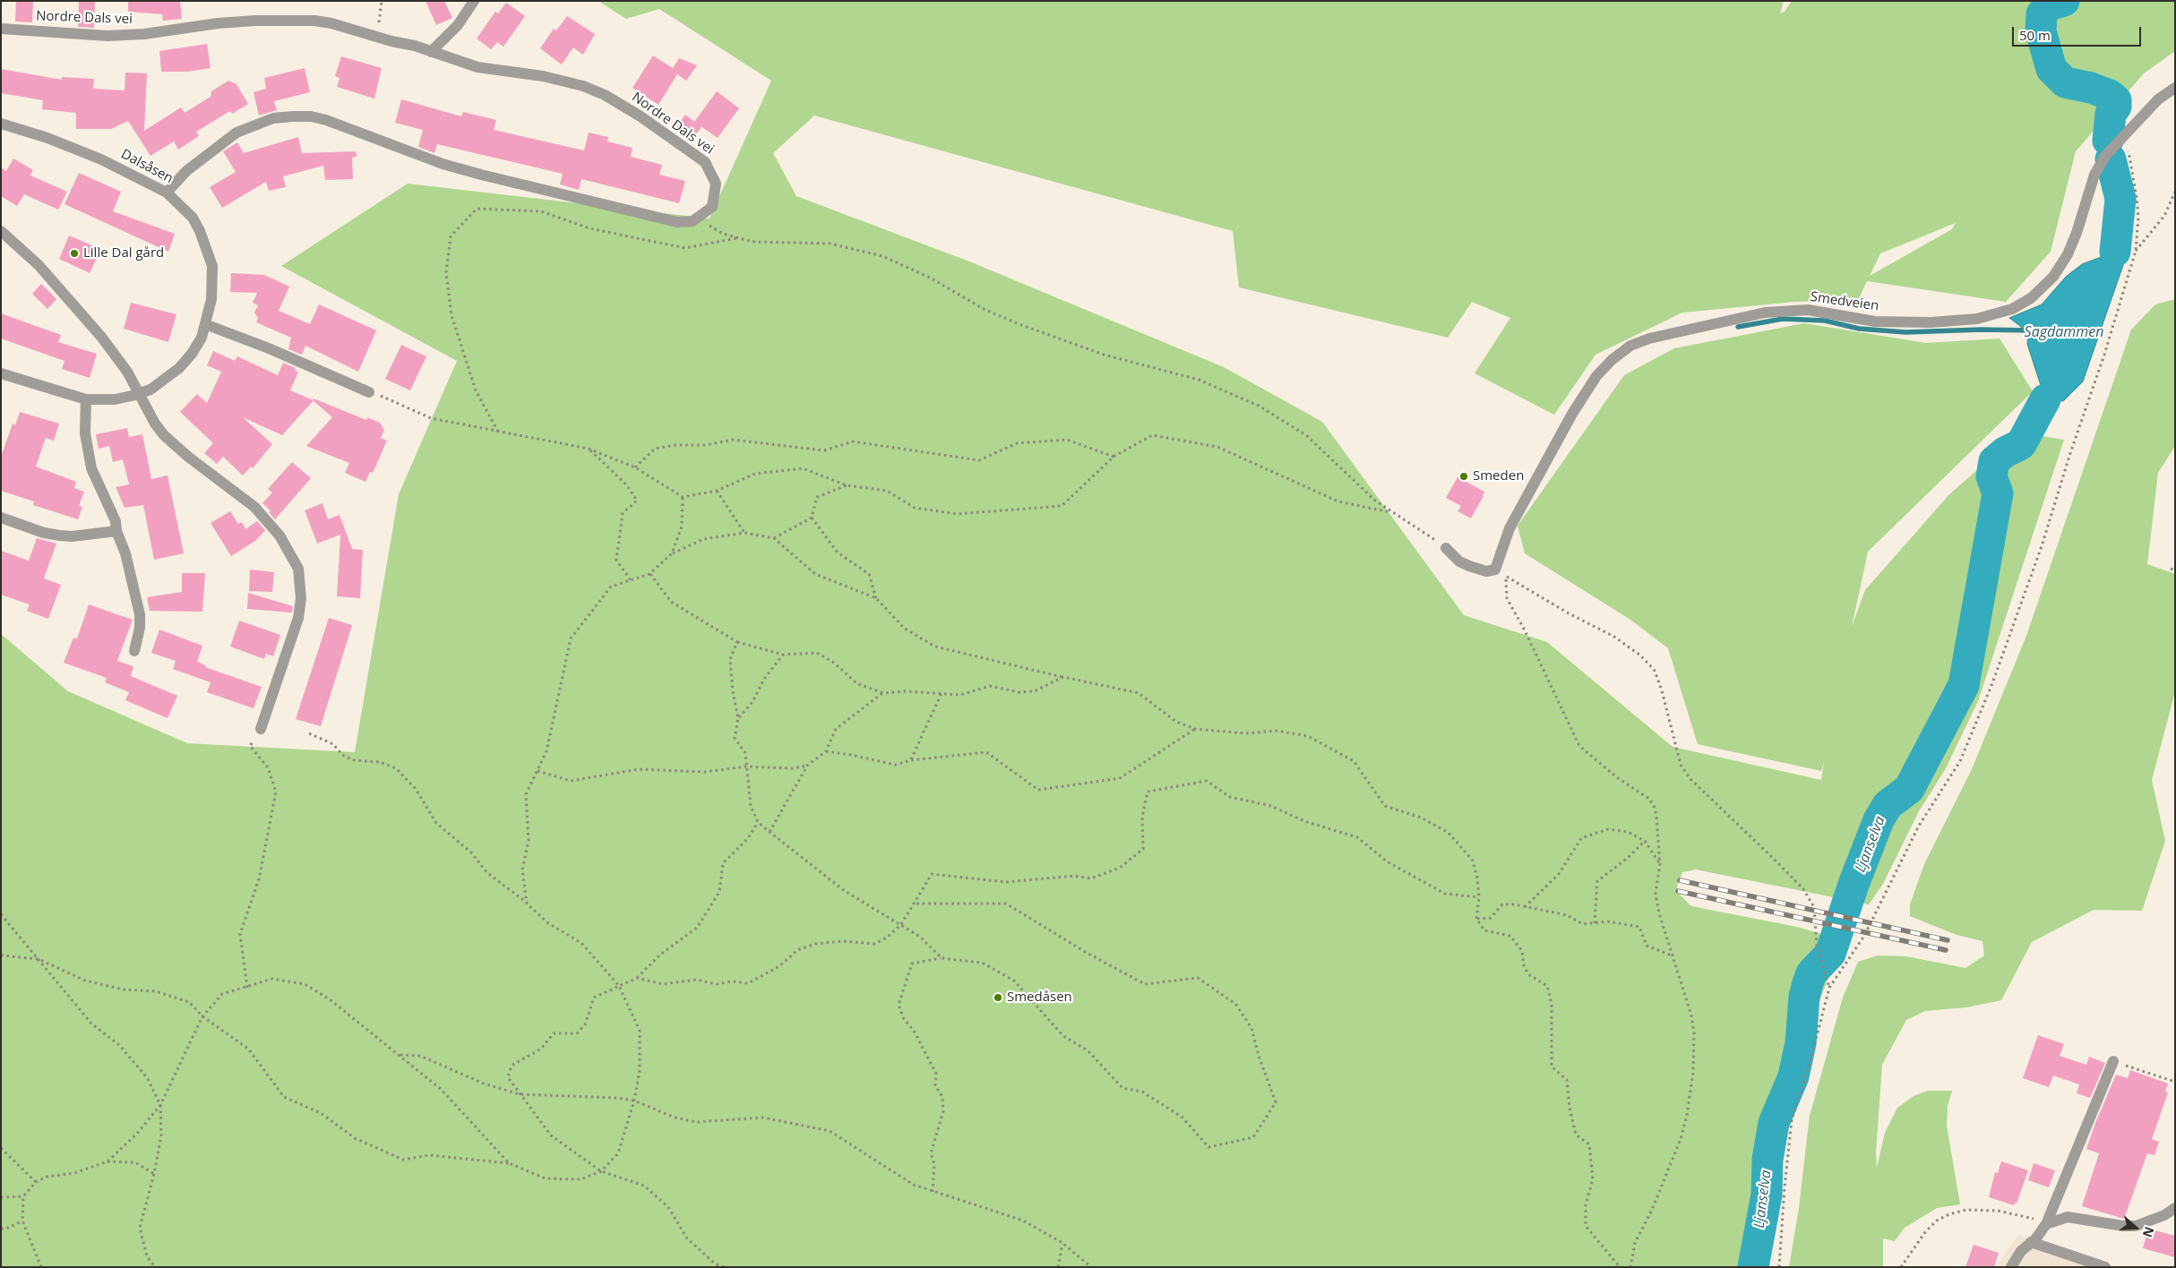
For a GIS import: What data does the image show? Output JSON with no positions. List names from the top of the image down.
{
  "streets": {
    "street": ["Nordre Dals vei", "Dalsåsen", "Smedveien"]
  },
  "water": ["Sagdammen", "Ljanselva"],
  "places": ["Lille Dal gård", "Smeden", "Smedåsen"],
  "scale_bar": "50 m",
  "north": "right"
}
